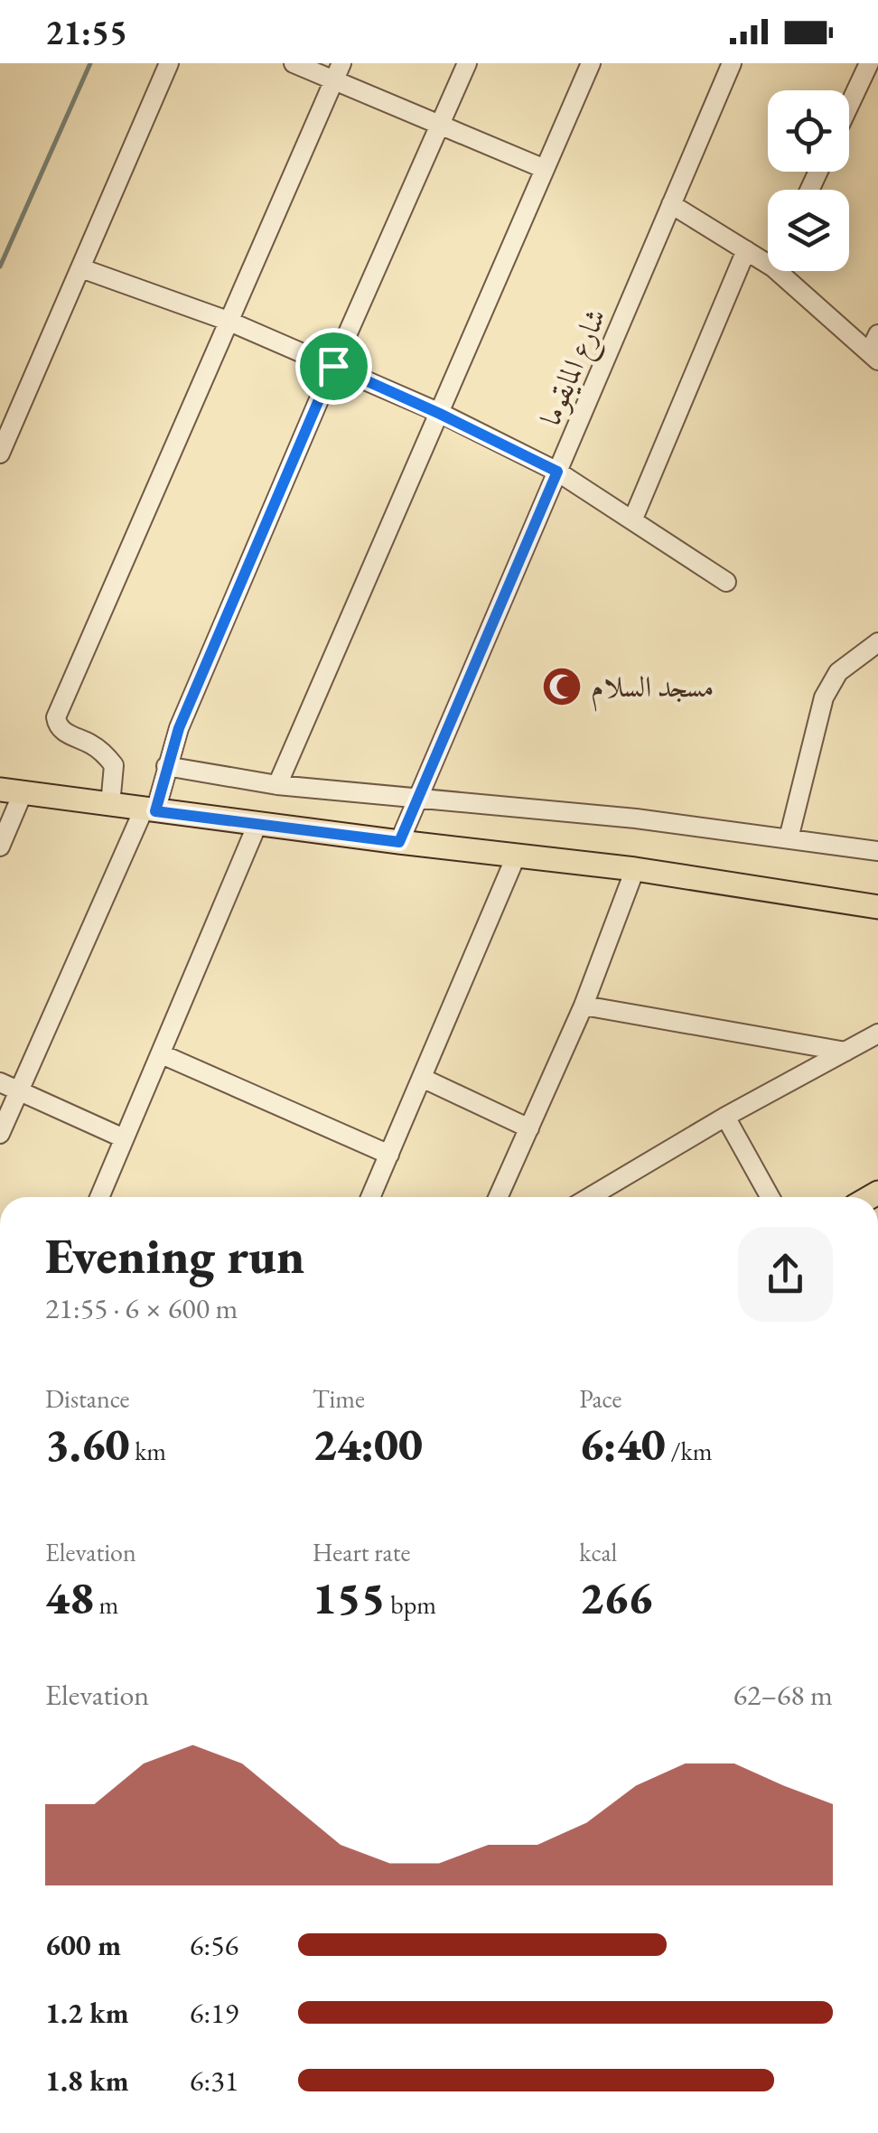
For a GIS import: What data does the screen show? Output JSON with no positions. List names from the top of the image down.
{
  "streets": {
    "street": ["شارع المايقوما"]
  },
  "places": {
    "mosque": ["مسجد السلام"]
  },
  "page": {
    "status": "21:55",
    "heading": ["Evening run", "21:55 · 6 × 600 m"],
    "stats": [
      ["Distance", "3.60 km"],
      ["Time", "24:00"],
      ["Pace", "6:40 /km"],
      ["Elevation", "48 m"],
      ["Heart rate", "155 bpm"],
      ["kcal", "266"]
    ],
    "chart": ["Elevation", "62–68 m"],
    "list": [
      {
        "name": "600 m",
        "note": "6:56"
      },
      {
        "name": "1.2 km",
        "note": "6:19"
      },
      {
        "name": "1.8 km",
        "note": "6:31"
      }
    ]
  }
}
